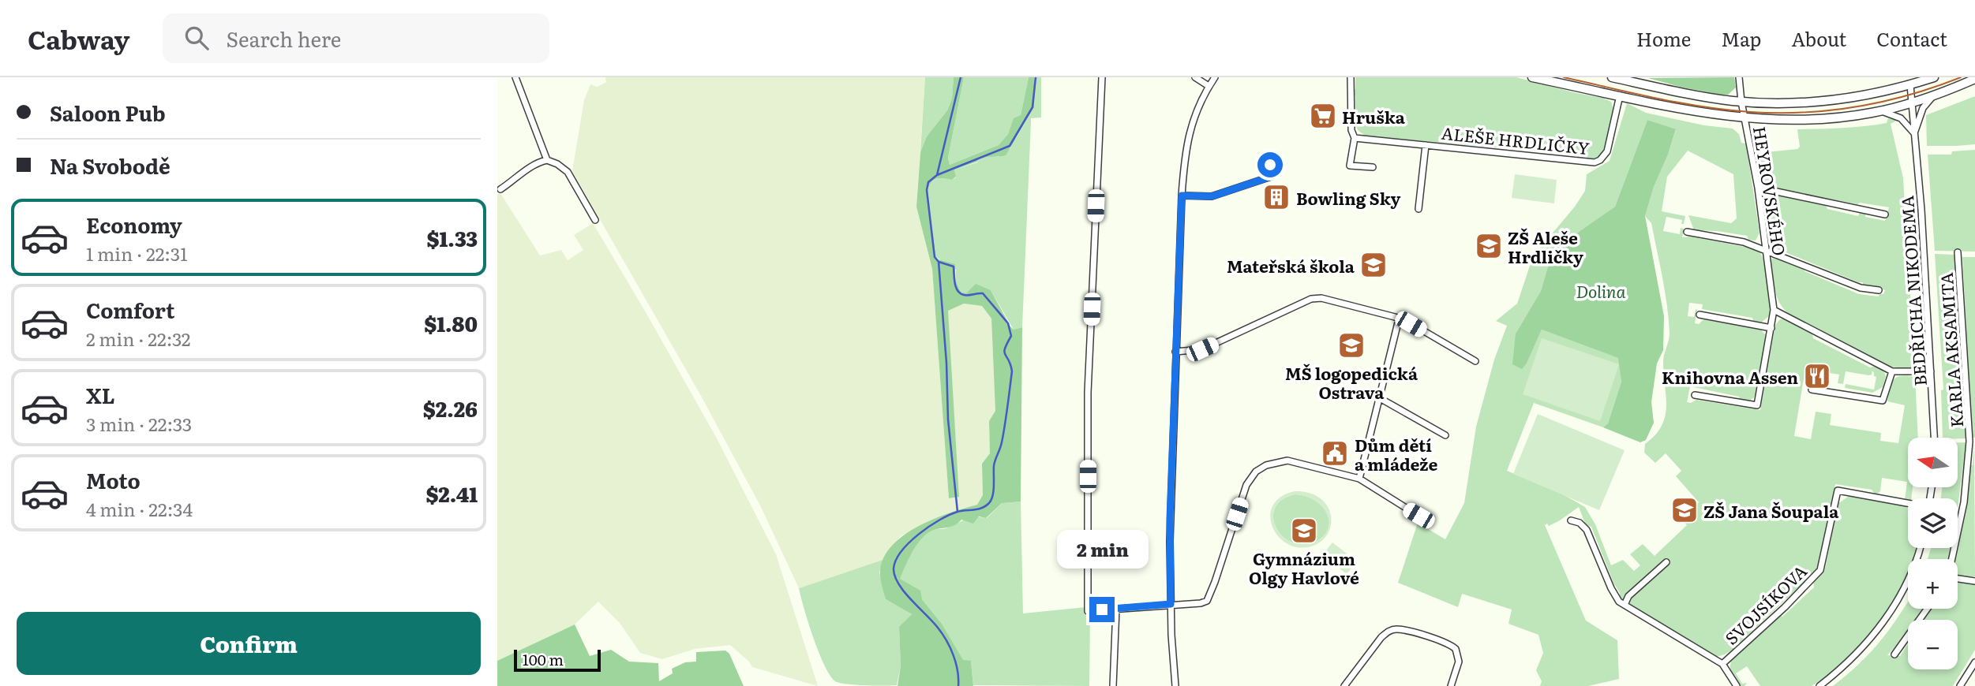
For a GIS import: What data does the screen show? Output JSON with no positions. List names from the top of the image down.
{
  "streets": {
    "street": [
      "ALEŠE HRDLIČKY",
      "HEYROVSKÉHO",
      "BEDŘICHA NIKODEMA",
      "KARLA AKSAMITA",
      "SVOJSÍKOVA"
    ]
  },
  "parks": ["Dolina"],
  "places": {
    "supermarket": ["Hruška"],
    "building": ["Bowling Sky"],
    "school or university": [
      "ZŠ Aleše Hrdličky",
      "Mateřská škola",
      "MŠ logopedická Ostrava",
      "ZŠ Jana Šoupala",
      "Gymnázium Olgy Havlové"
    ],
    "restaurant": ["Knihovna Assen"],
    "public building": ["Dům dětí a mládeže"]
  },
  "scale_bar": "100 m",
  "north": "left",
  "page": {
    "header": "Cabway",
    "search": "Search here",
    "nav": [
      "Home",
      "Map",
      "About",
      "Contact"
    ],
    "banner": ["Saloon Pub", "Na Svobodě"],
    "list": [
      {
        "name": "Economy",
        "note": "1 min · 22:31",
        "value": "$1.33"
      },
      {
        "name": "Comfort",
        "note": "2 min · 22:32",
        "value": "$1.80"
      },
      {
        "name": "XL",
        "note": "3 min · 22:33",
        "value": "$2.26"
      },
      {
        "name": "Moto",
        "note": "4 min · 22:34",
        "value": "$2.41"
      }
    ],
    "map_buttons": ["+", "−"],
    "bubble": "2 min",
    "buttons": "Confirm",
    "scale": "100 m"
  }
}
